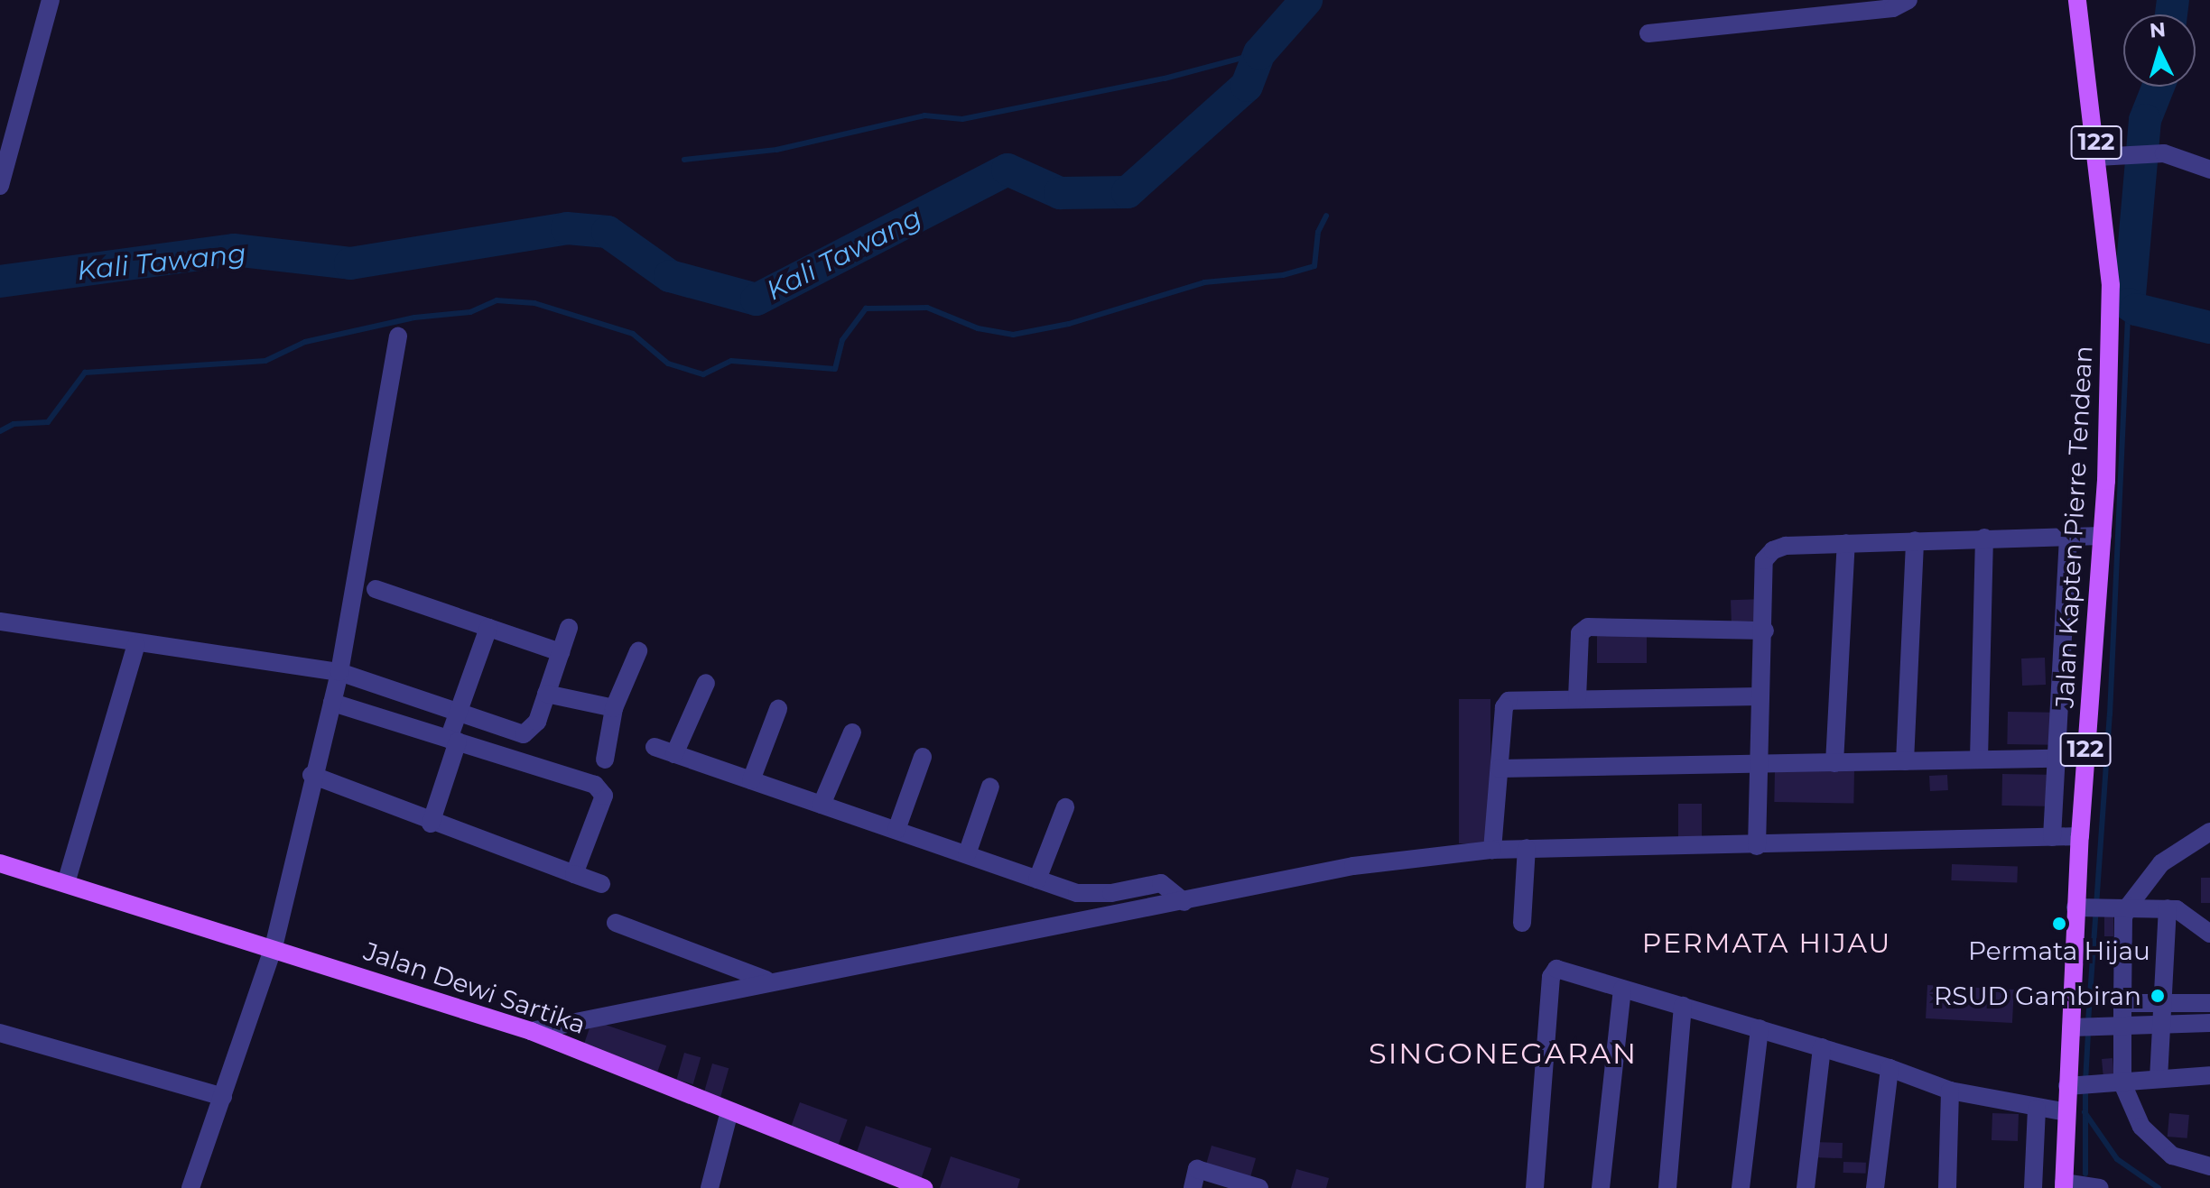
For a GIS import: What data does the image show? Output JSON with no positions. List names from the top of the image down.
{
  "streets": {
    "main road": ["122", "Jalan Kapten Pierre Tendean", "Jalan Dewi Sartika"]
  },
  "districts": ["PERMATA HIJAU", "SINGONEGARAN"],
  "water": ["Kali Tawang"],
  "places": ["Permata Hijau", "RSUD Gambiran"],
  "north": "top"
}
